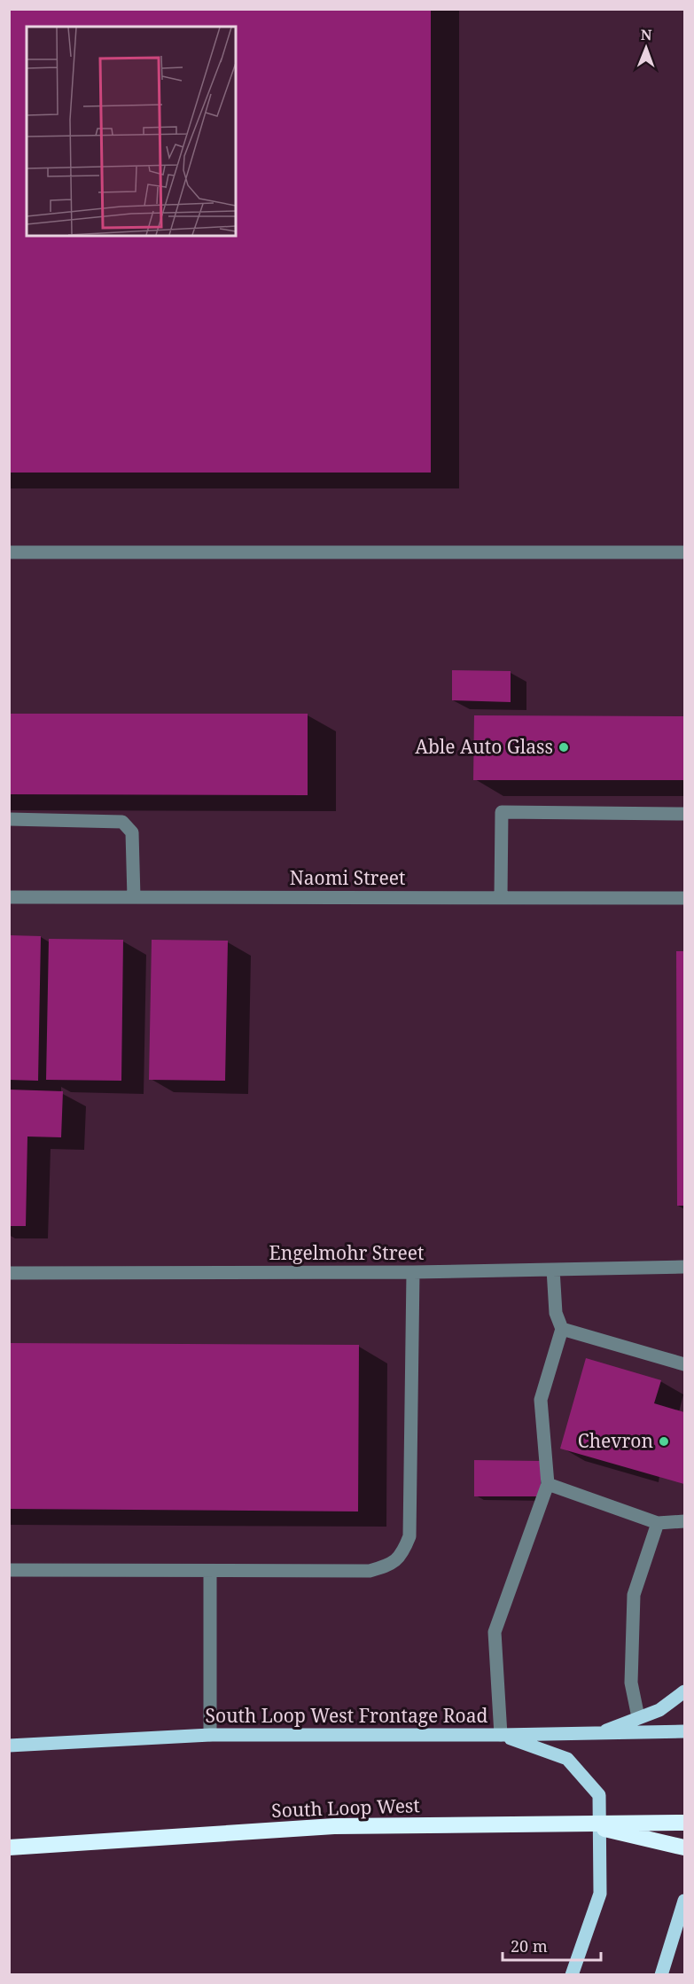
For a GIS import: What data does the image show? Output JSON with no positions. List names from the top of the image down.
{
  "streets": {
    "highway": ["South Loop West"],
    "main road": ["South Loop West Frontage Road"],
    "street": ["Naomi Street", "Engelmohr Street"]
  },
  "places": ["Able Auto Glass", "Chevron"],
  "scale_bar": "20 m",
  "north": "top"
}
